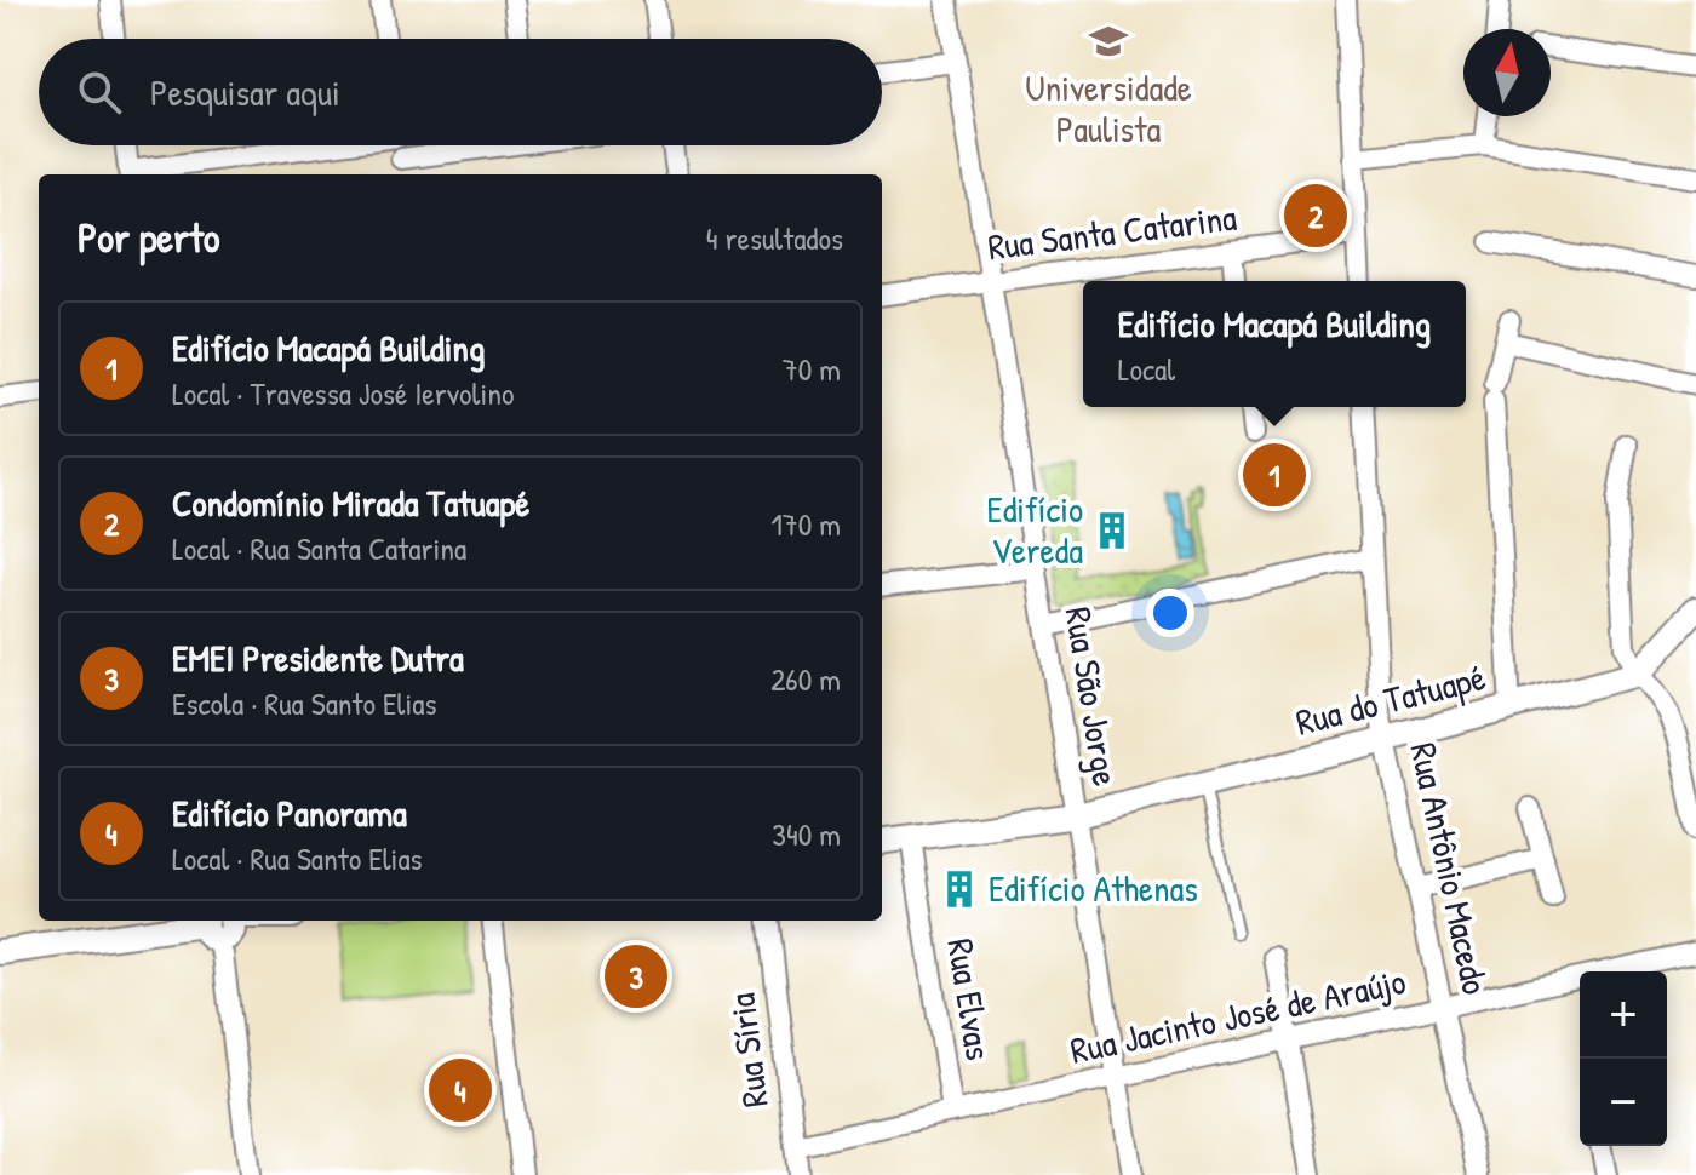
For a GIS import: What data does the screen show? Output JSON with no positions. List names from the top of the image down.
{
  "streets": {
    "street": [
      "Rua Santa Catarina",
      "Rua São Jorge",
      "Rua do Tatuapé",
      "Rua Antônio Macedo",
      "Rua Elvas",
      "Rua Jacinto José de Araújo",
      "Rua Síria"
    ]
  },
  "crossings": [
    ["Rua Santa Catarina", "Rua São Jorge"],
    ["Rua São Jorge", "Rua do Tatuapé"],
    ["Rua São Jorge", "Rua Jacinto José de Araújo"],
    ["Rua do Tatuapé", "Rua Antônio Macedo"],
    ["Rua do Tatuapé", "Rua Elvas"],
    ["Rua Antônio Macedo", "Rua Jacinto José de Araújo"],
    ["Rua Elvas", "Rua Jacinto José de Araújo"],
    ["Rua Jacinto José de Araújo", "Rua Síria"]
  ],
  "places": {
    "school or university": ["Universidade Paulista"],
    "building": ["Edifício Vereda", "Edifício Athenas"]
  },
  "north": "top",
  "page": {
    "search": "Pesquisar aqui",
    "heading": ["Por perto", "4 resultados"],
    "pins": [
      "2",
      "1",
      "3",
      "4"
    ],
    "popup": ["Edifício Macapá Building", "Local"],
    "list": [
      {
        "mark": "1",
        "name": "Edifício Macapá Building",
        "note": "Local · Travessa José Iervolino",
        "value": "70 m"
      },
      {
        "mark": "2",
        "name": "Condomínio Mirada Tatuapé",
        "note": "Local · Rua Santa Catarina",
        "value": "170 m"
      },
      {
        "mark": "3",
        "name": "EMEI Presidente Dutra",
        "note": "Escola · Rua Santo Elias",
        "value": "260 m"
      },
      {
        "mark": "4",
        "name": "Edifício Panorama",
        "note": "Local · Rua Santo Elias",
        "value": "340 m"
      }
    ],
    "map_buttons": ["+", "−"]
  }
}
